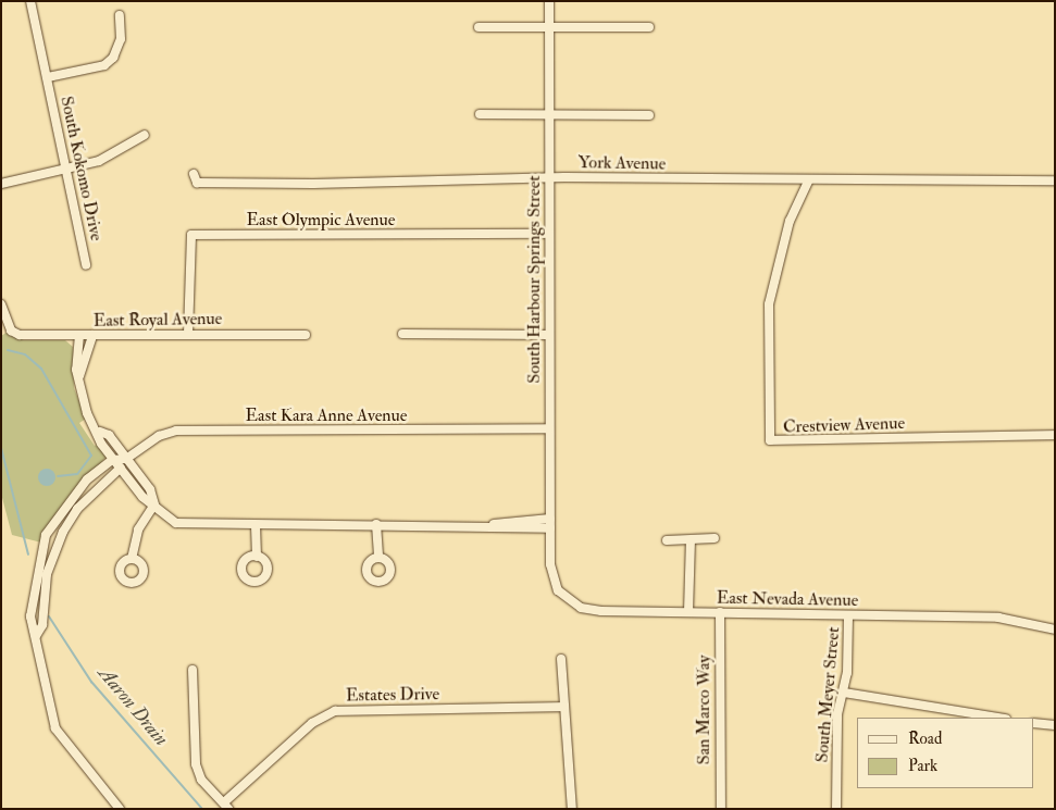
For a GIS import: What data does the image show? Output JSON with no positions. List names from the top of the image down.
{
  "streets": {
    "street": [
      "York Avenue",
      "South Kokomo Drive",
      "East Olympic Avenue",
      "South Harbour Springs Street",
      "East Royal Avenue",
      "East Kara Anne Avenue",
      "Crestview Avenue",
      "East Nevada Avenue",
      "Estates Drive",
      "South Meyer Street",
      "San Marco Way"
    ]
  },
  "crossings": [
    ["York Avenue", "South Harbour Springs Street"],
    ["York Avenue", "Crestview Avenue"],
    ["East Olympic Avenue", "South Harbour Springs Street"],
    ["East Olympic Avenue", "East Royal Avenue"],
    ["South Harbour Springs Street", "East Kara Anne Avenue"],
    ["South Harbour Springs Street", "East Nevada Avenue"],
    ["East Nevada Avenue", "South Meyer Street"],
    ["East Nevada Avenue", "San Marco Way"]
  ],
  "water": ["Aaron Drain"],
  "legend": ["Road", "Park"]
}
